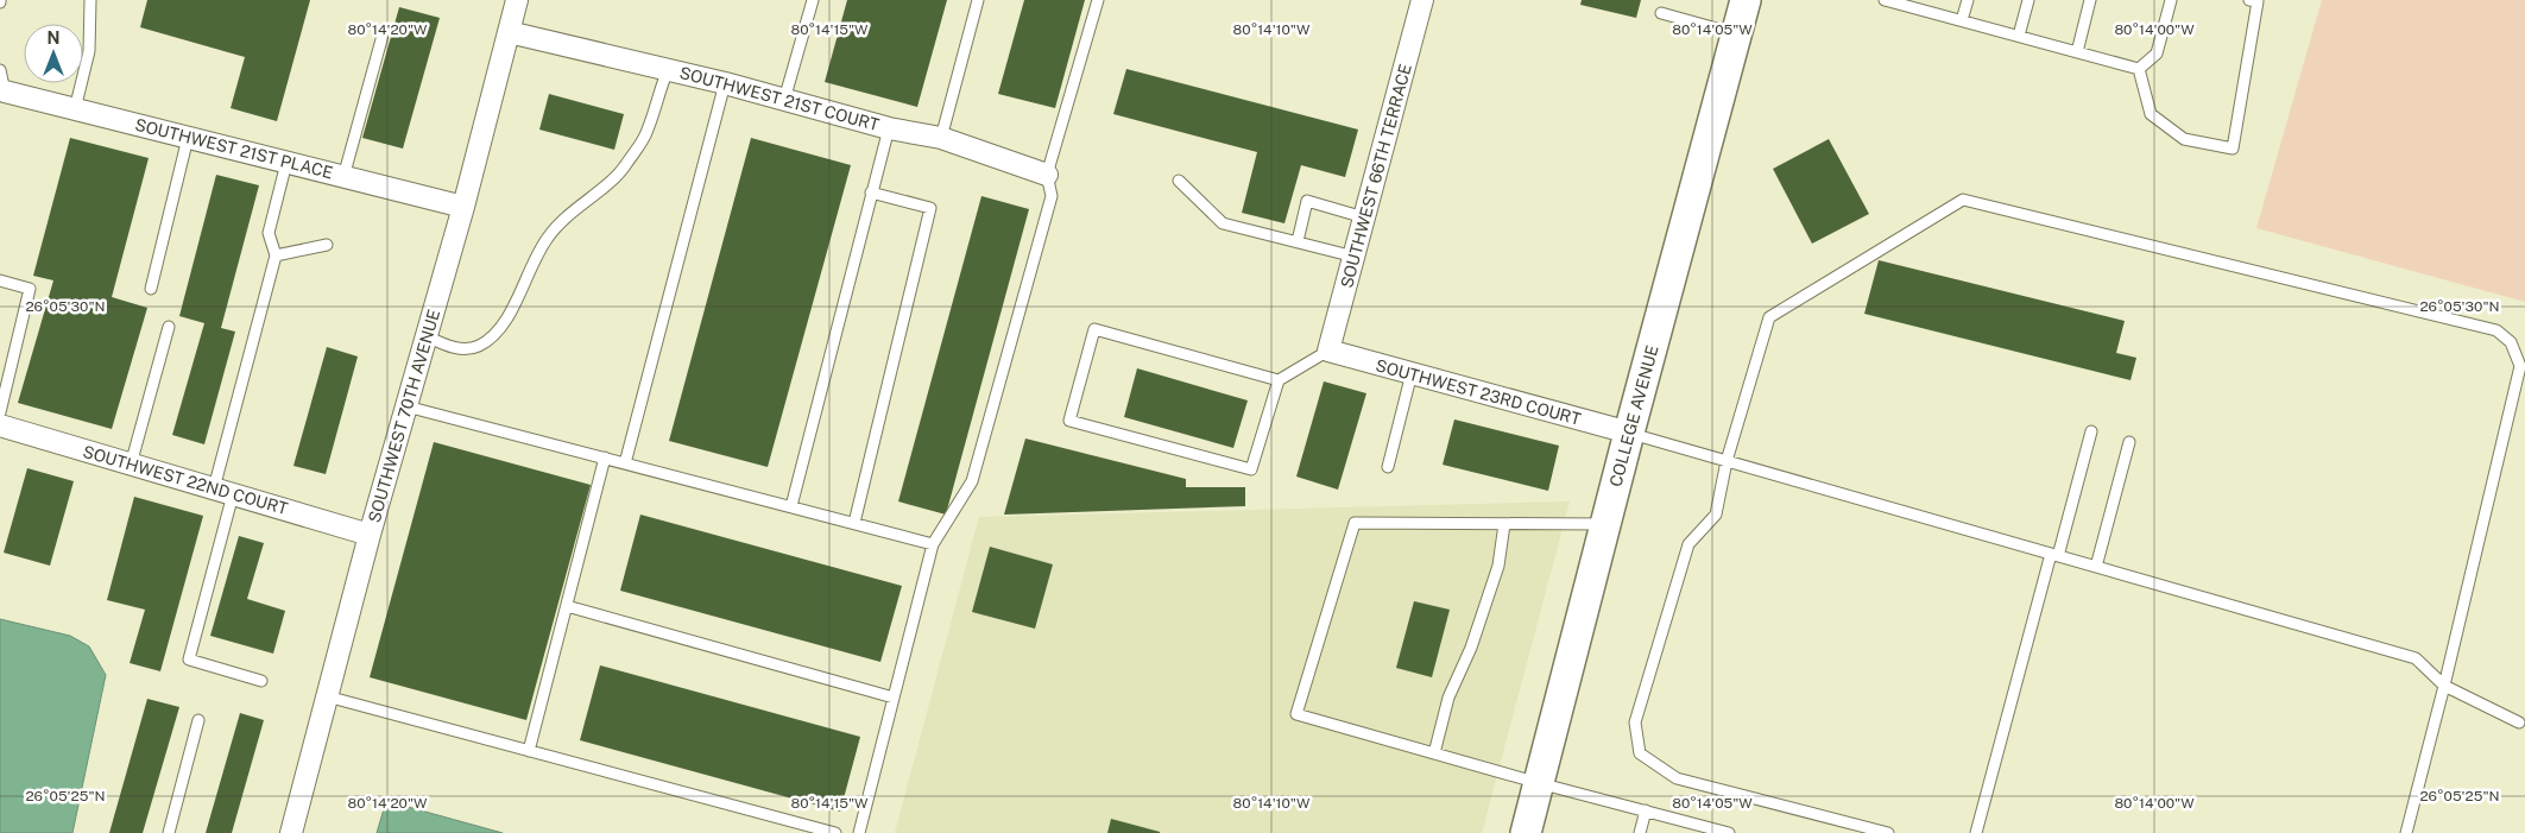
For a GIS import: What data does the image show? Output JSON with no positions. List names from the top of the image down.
{
  "streets": {
    "street": [
      "SOUTHWEST 21ST COURT",
      "SOUTHWEST 21ST PLACE",
      "SOUTHWEST 66TH TERRACE",
      "SOUTHWEST 23RD COURT",
      "SOUTHWEST 70TH AVENUE",
      "COLLEGE AVENUE",
      "SOUTHWEST 22ND COURT"
    ]
  },
  "crossings": [
    ["SOUTHWEST 21ST COURT", "SOUTHWEST 70TH AVENUE"],
    ["SOUTHWEST 21ST PLACE", "SOUTHWEST 70TH AVENUE"],
    ["SOUTHWEST 66TH TERRACE", "SOUTHWEST 23RD COURT"],
    ["SOUTHWEST 23RD COURT", "COLLEGE AVENUE"],
    ["SOUTHWEST 70TH AVENUE", "SOUTHWEST 22ND COURT"]
  ],
  "north": "top",
  "coordinates": [
    "80°14'20\"W",
    "80°14'15\"W",
    "80°14'10\"W",
    "80°14'05\"W",
    "80°14'00\"W",
    "26°05'30\"N",
    "26°05'25\"N"
  ]
}
